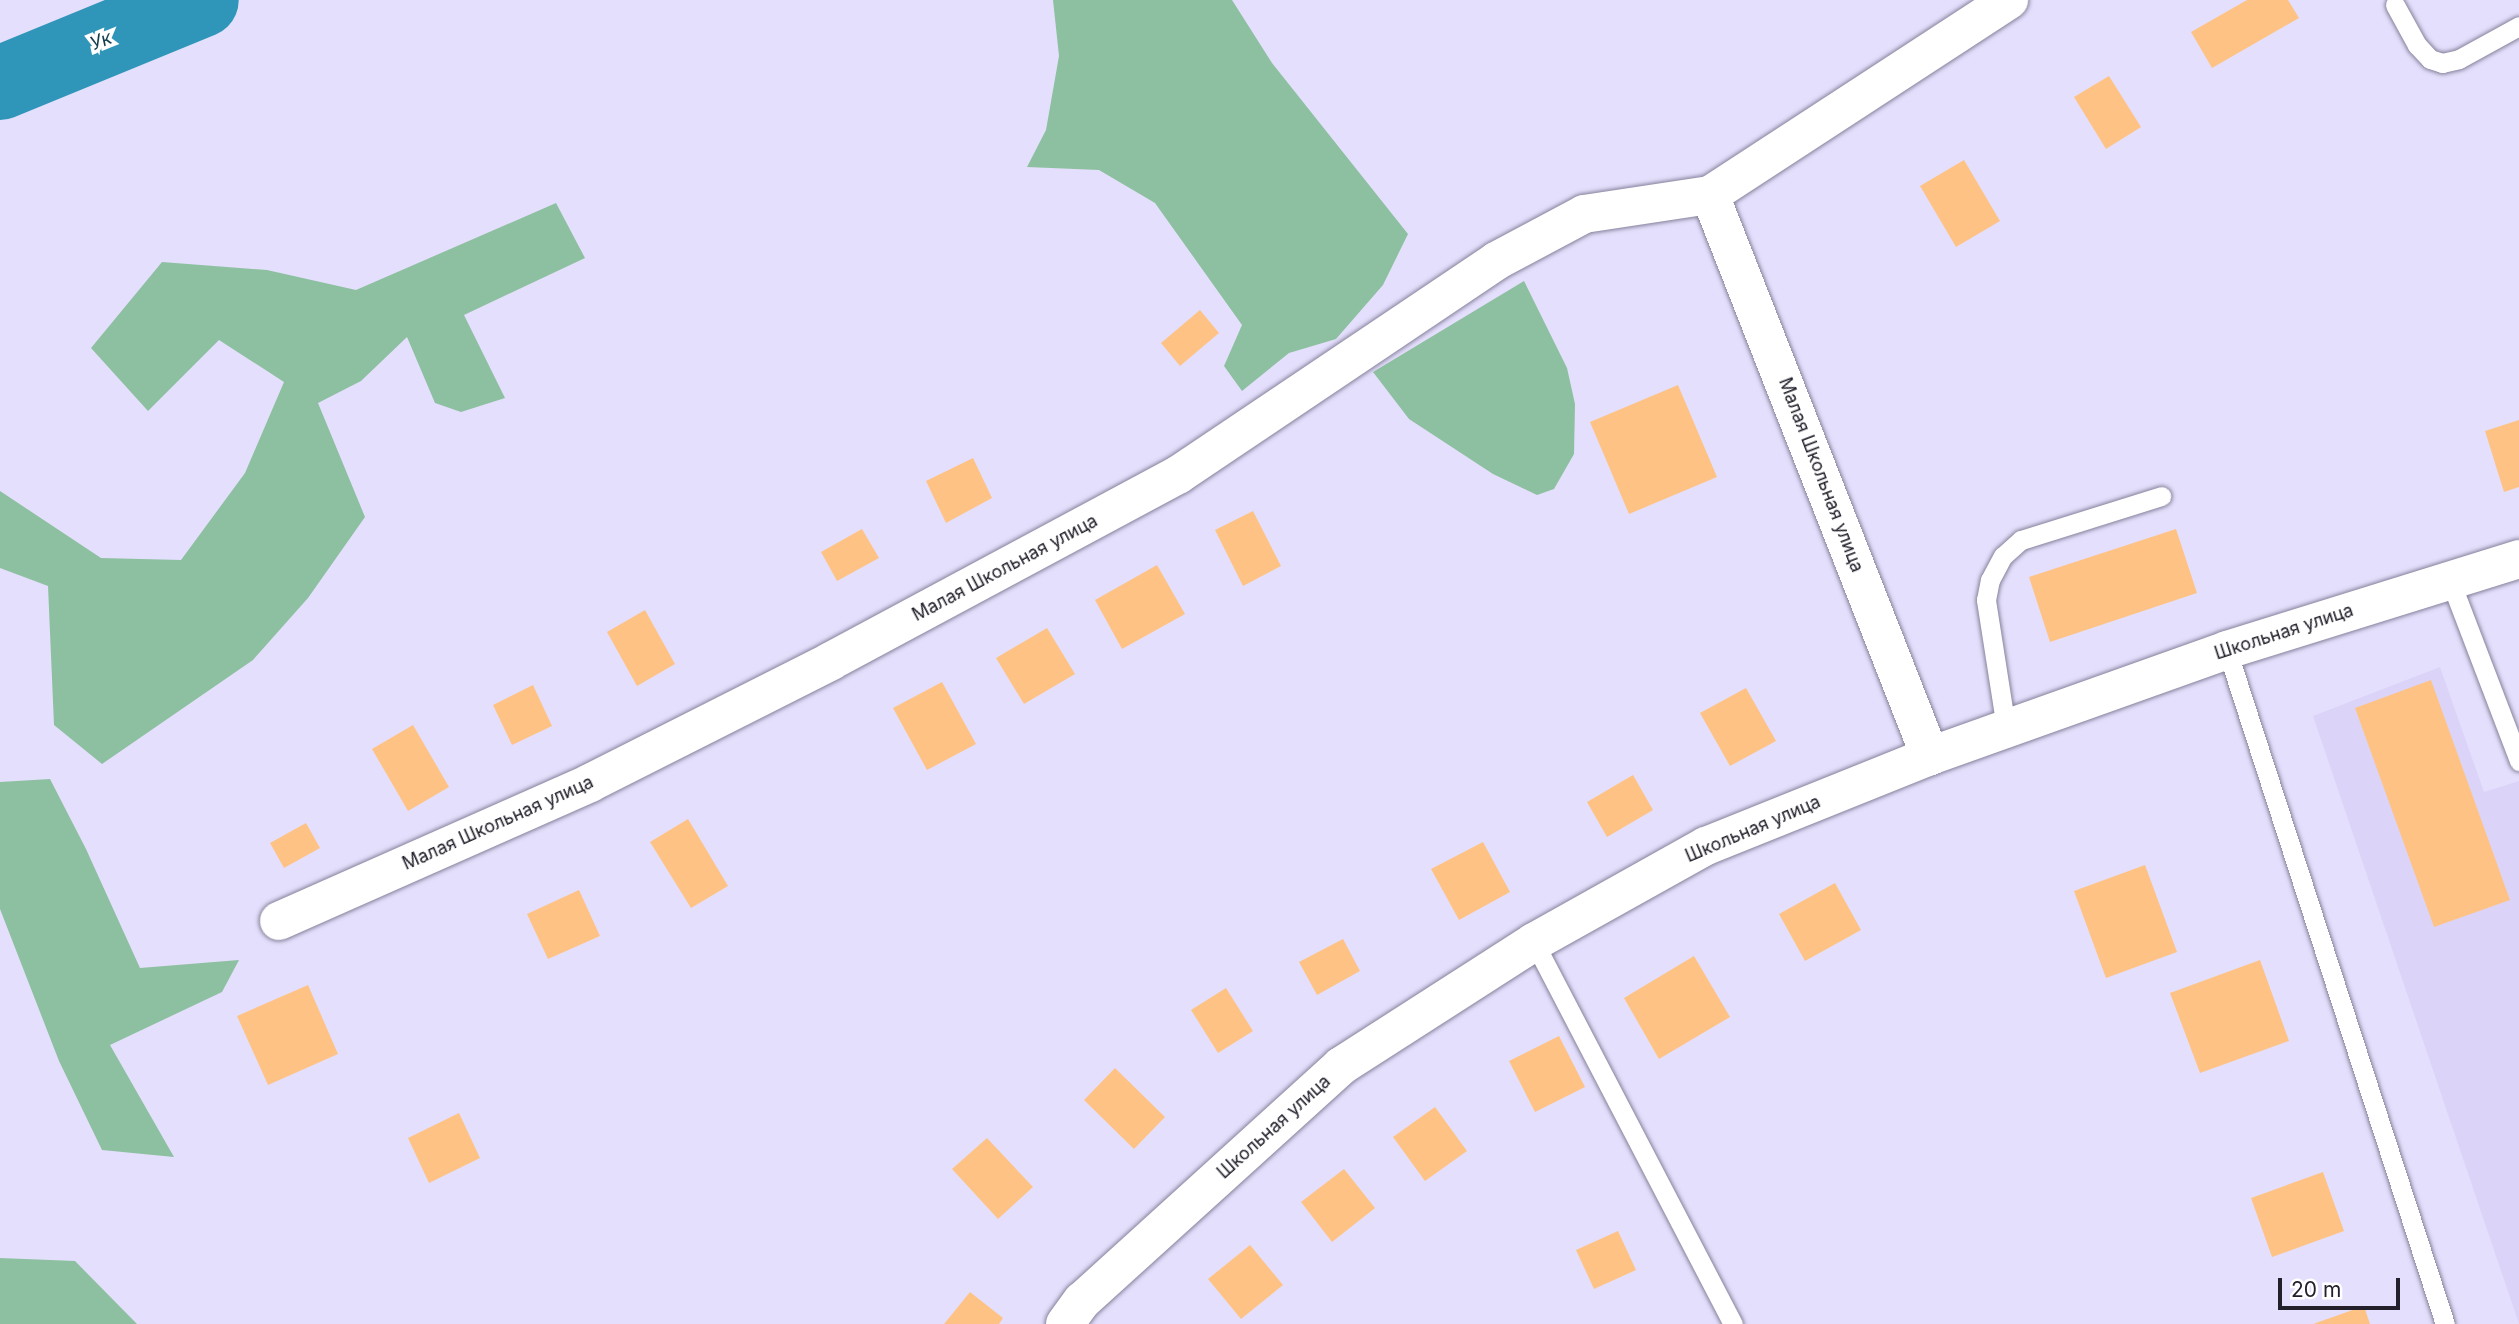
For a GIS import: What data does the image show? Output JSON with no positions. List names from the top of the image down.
{
  "streets": {
    "street": ["Малая Школьная улица", "Школьная улица"]
  },
  "crossings": [
    ["Малая Школьная улица", "Школьная улица"]
  ],
  "water": ["Ук"],
  "scale_bar": "20 m"
}
